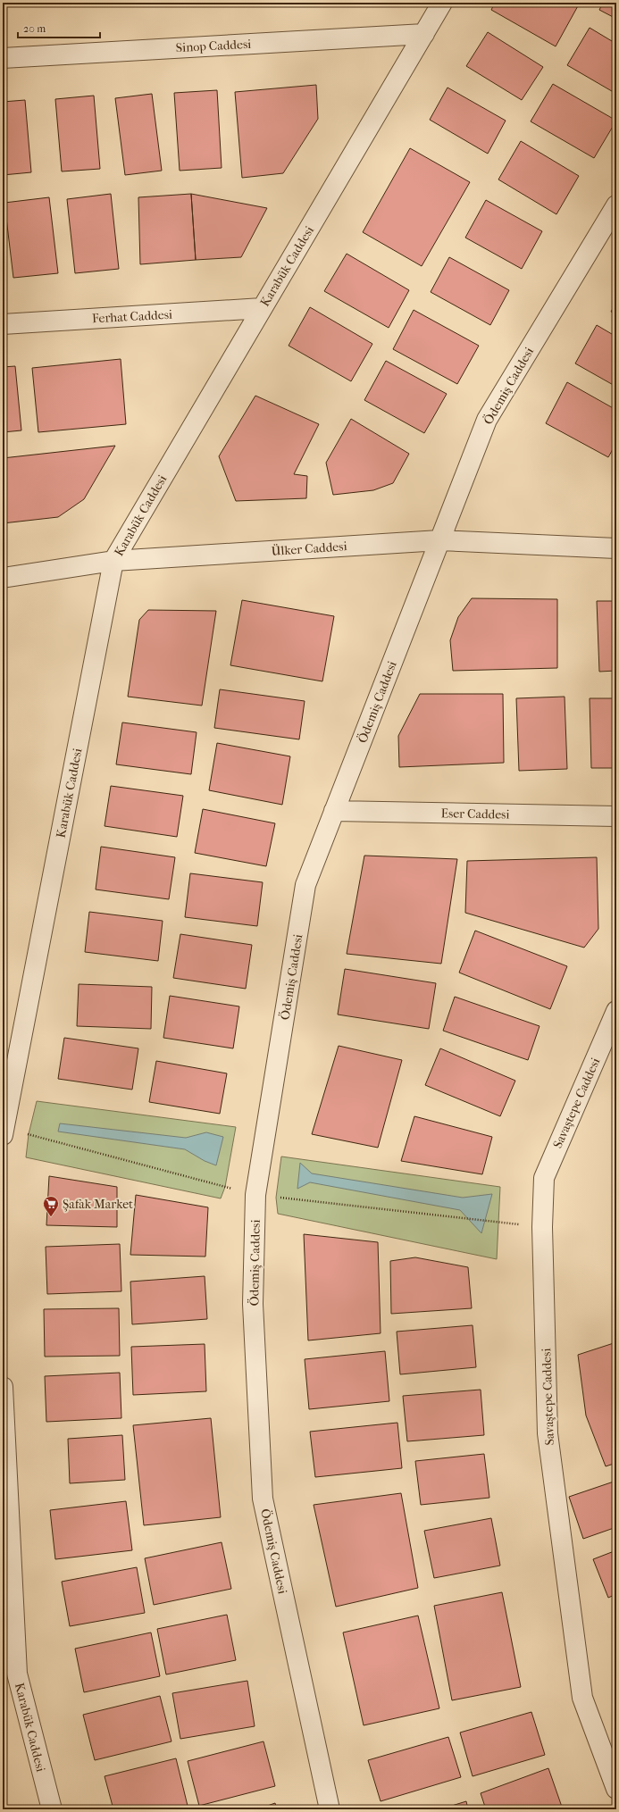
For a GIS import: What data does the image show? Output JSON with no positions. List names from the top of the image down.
{
  "streets": {
    "street": [
      "Sinop Caddesi",
      "Karabük Caddesi",
      "Ferhat Caddesi",
      "Ödemiş Caddesi",
      "Ülker Caddesi",
      "Eser Caddesi",
      "Savaştepe Caddesi"
    ]
  },
  "crossings": [
    ["Sinop Caddesi", "Karabük Caddesi"],
    ["Karabük Caddesi", "Ferhat Caddesi"],
    ["Karabük Caddesi", "Ülker Caddesi"],
    ["Ödemiş Caddesi", "Ülker Caddesi"],
    ["Ödemiş Caddesi", "Eser Caddesi"]
  ],
  "places": {
    "supermarket": ["Şafak Market"]
  },
  "scale_bar": "20 m"
}
